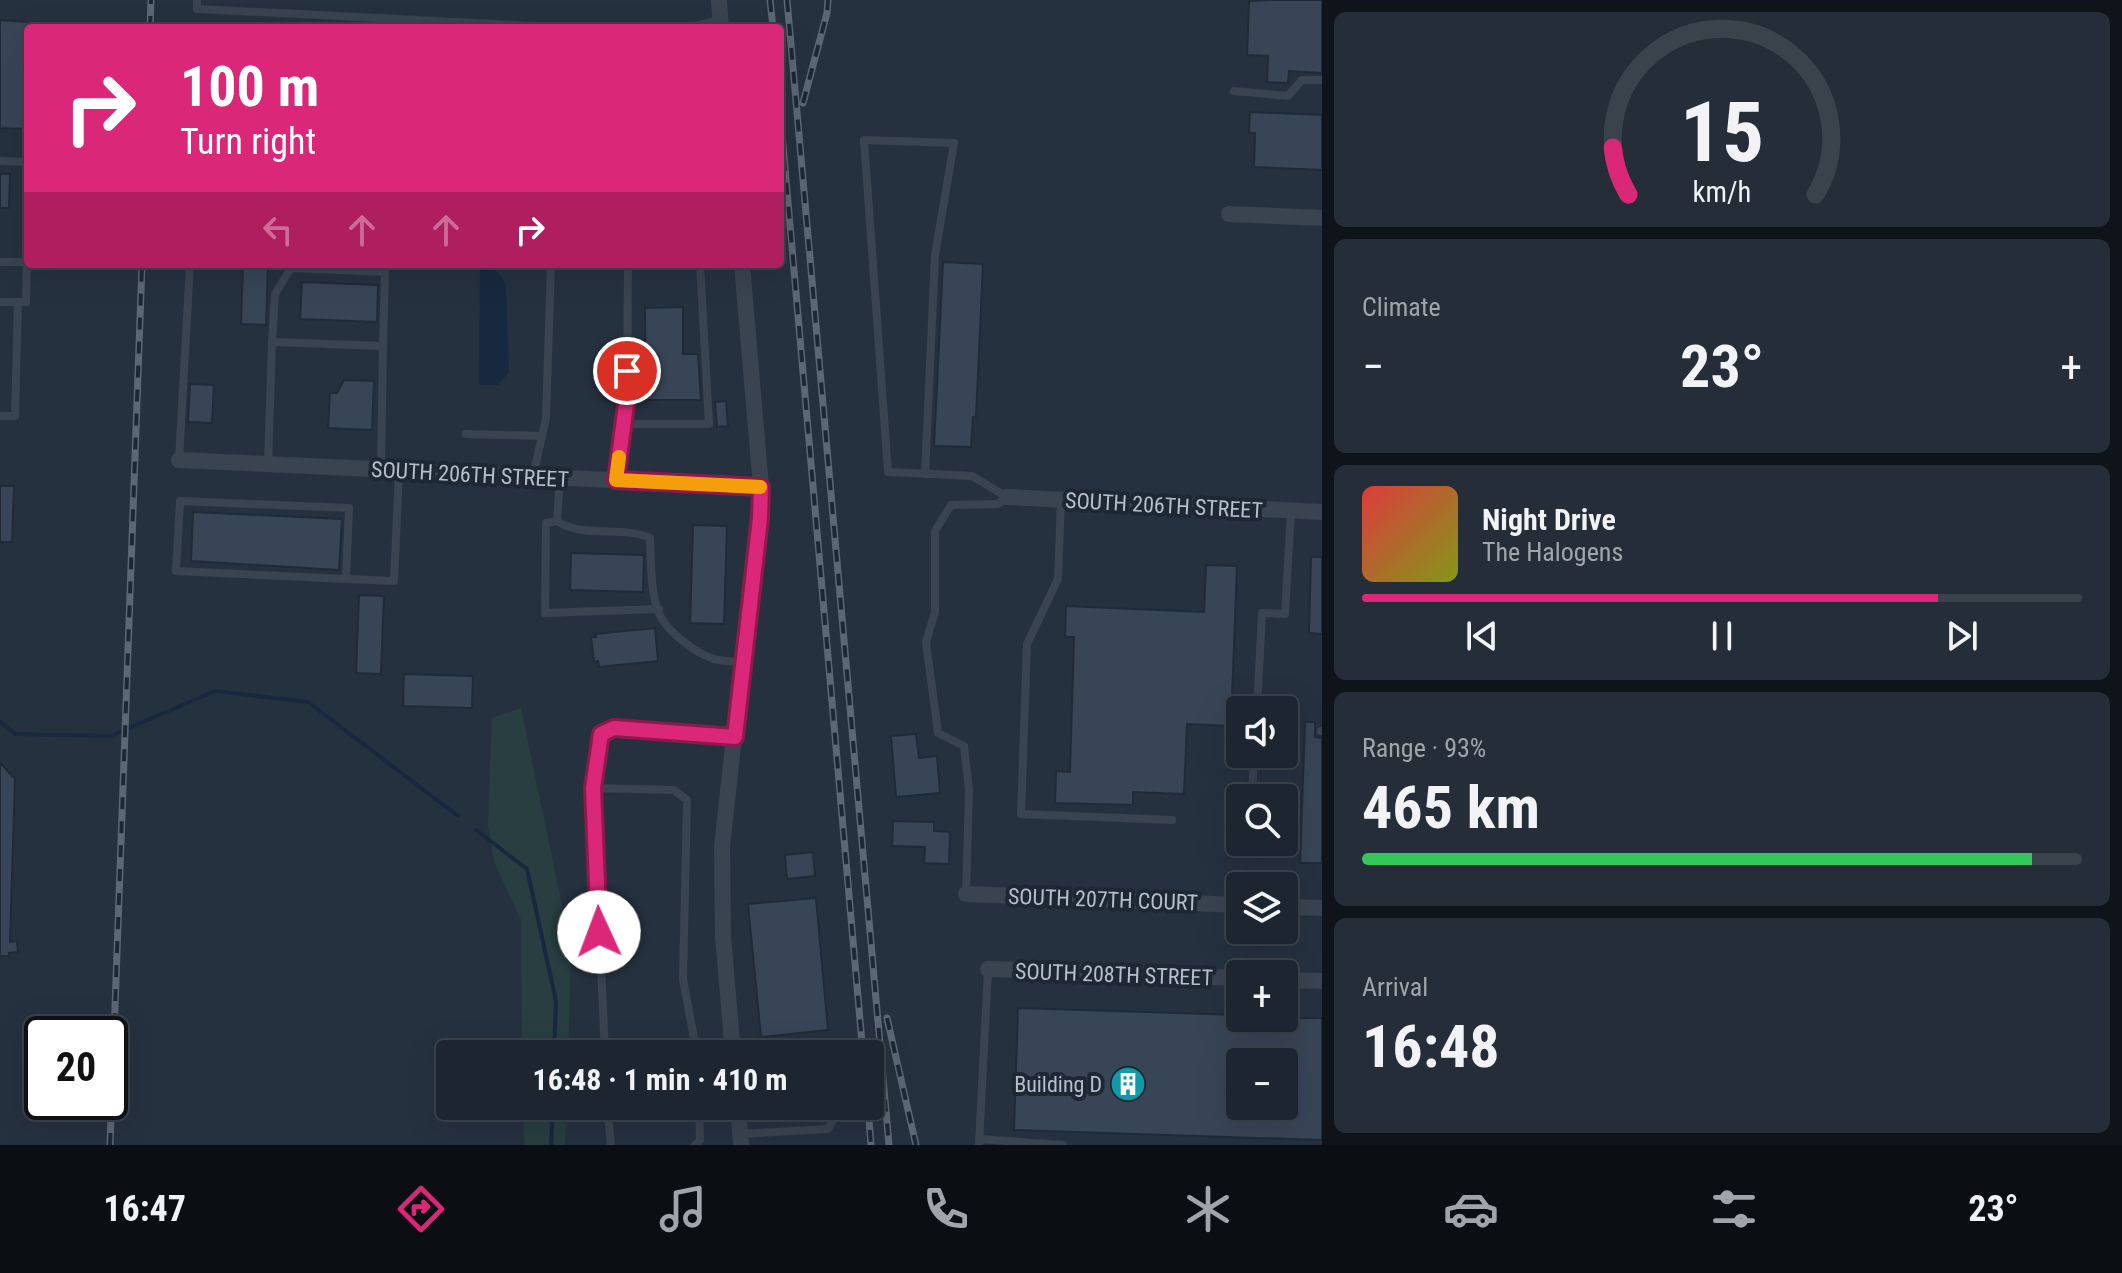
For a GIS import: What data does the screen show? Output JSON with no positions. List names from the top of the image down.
{
  "streets": {
    "street": ["SOUTH 206TH STREET", "SOUTH 207TH COURT", "SOUTH 208TH STREET"]
  },
  "places": {
    "building": ["Building D"]
  },
  "page": {
    "turn": ["100 m", "Turn right"],
    "tile": [
      "Climate",
      ["Range · 93%", "465 km"],
      ["Arrival", "16:48"]
    ],
    "heat": ["−", "23°", "+"],
    "song": ["Night Drive", "The Halogens"],
    "map_buttons": ["+", "−"],
    "limit": "20",
    "trip": "16:48 · 1 min · 410 m",
    "tabs": ["16:47", "23°"],
    "gauge": ["15", "km/h"]
  }
}
